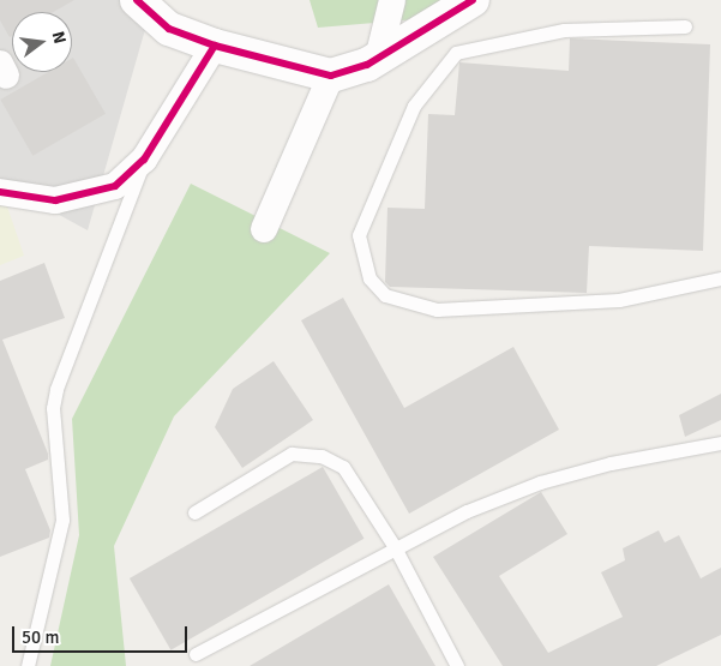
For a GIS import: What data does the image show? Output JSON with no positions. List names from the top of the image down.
{
  "scale_bar": "50 m",
  "north": "right"
}
